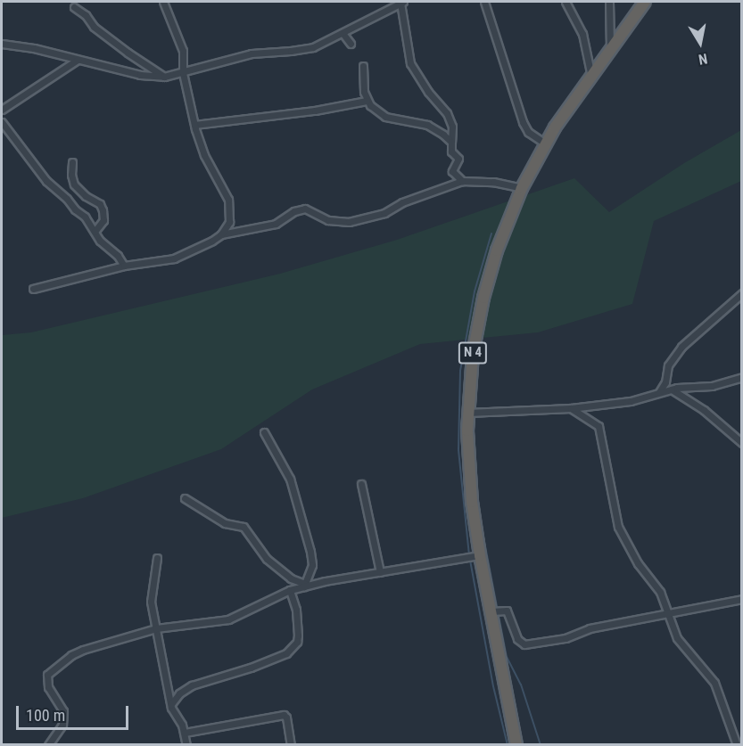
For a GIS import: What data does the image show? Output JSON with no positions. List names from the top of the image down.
{
  "streets": {
    "highway": ["N 4"]
  },
  "scale_bar": "100 m",
  "north": "bottom"
}
